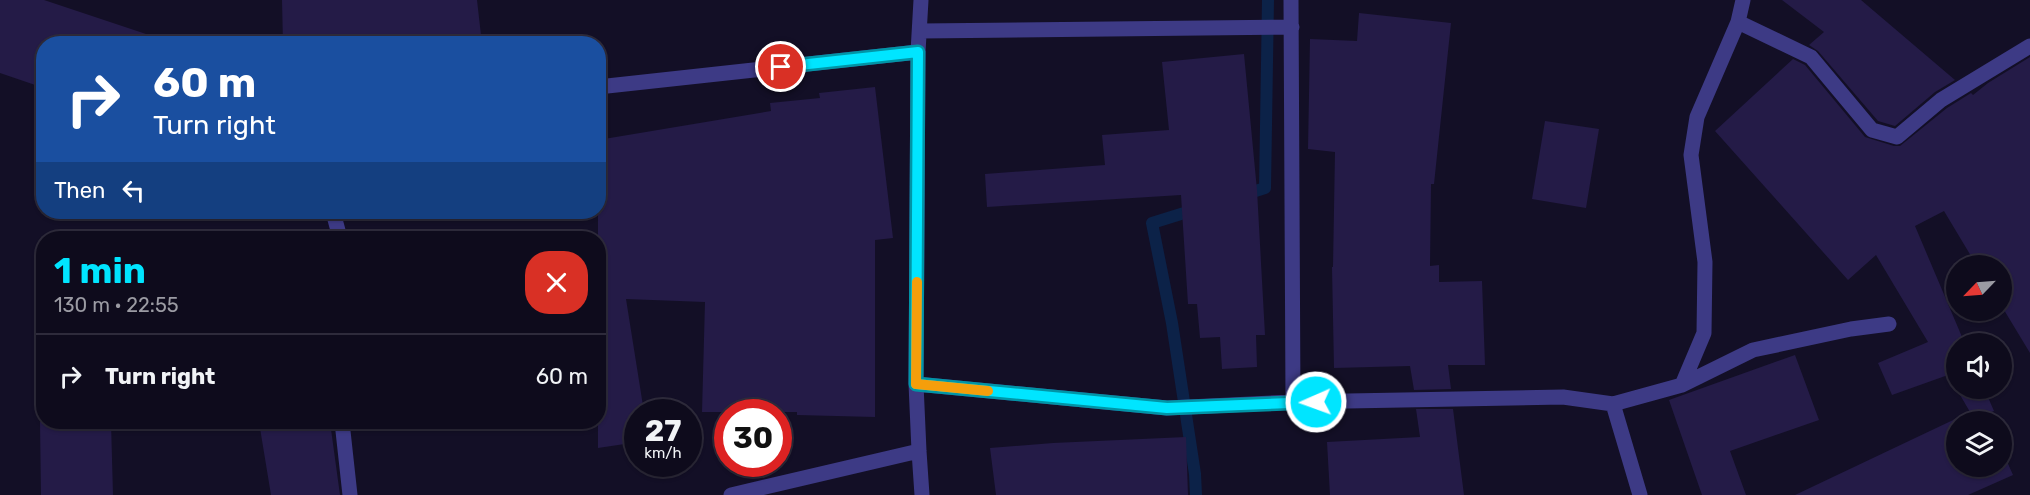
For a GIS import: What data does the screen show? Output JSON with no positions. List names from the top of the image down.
{
  "north": "bottom left",
  "page": {
    "turn": ["60 m", "Turn right"],
    "then": "Then",
    "heading": ["1 min", "130 m · 22:55"],
    "list": [
      {
        "name": "Turn right",
        "value": "60 m"
      }
    ],
    "speed": "27 km/h",
    "limit": "30"
  }
}
